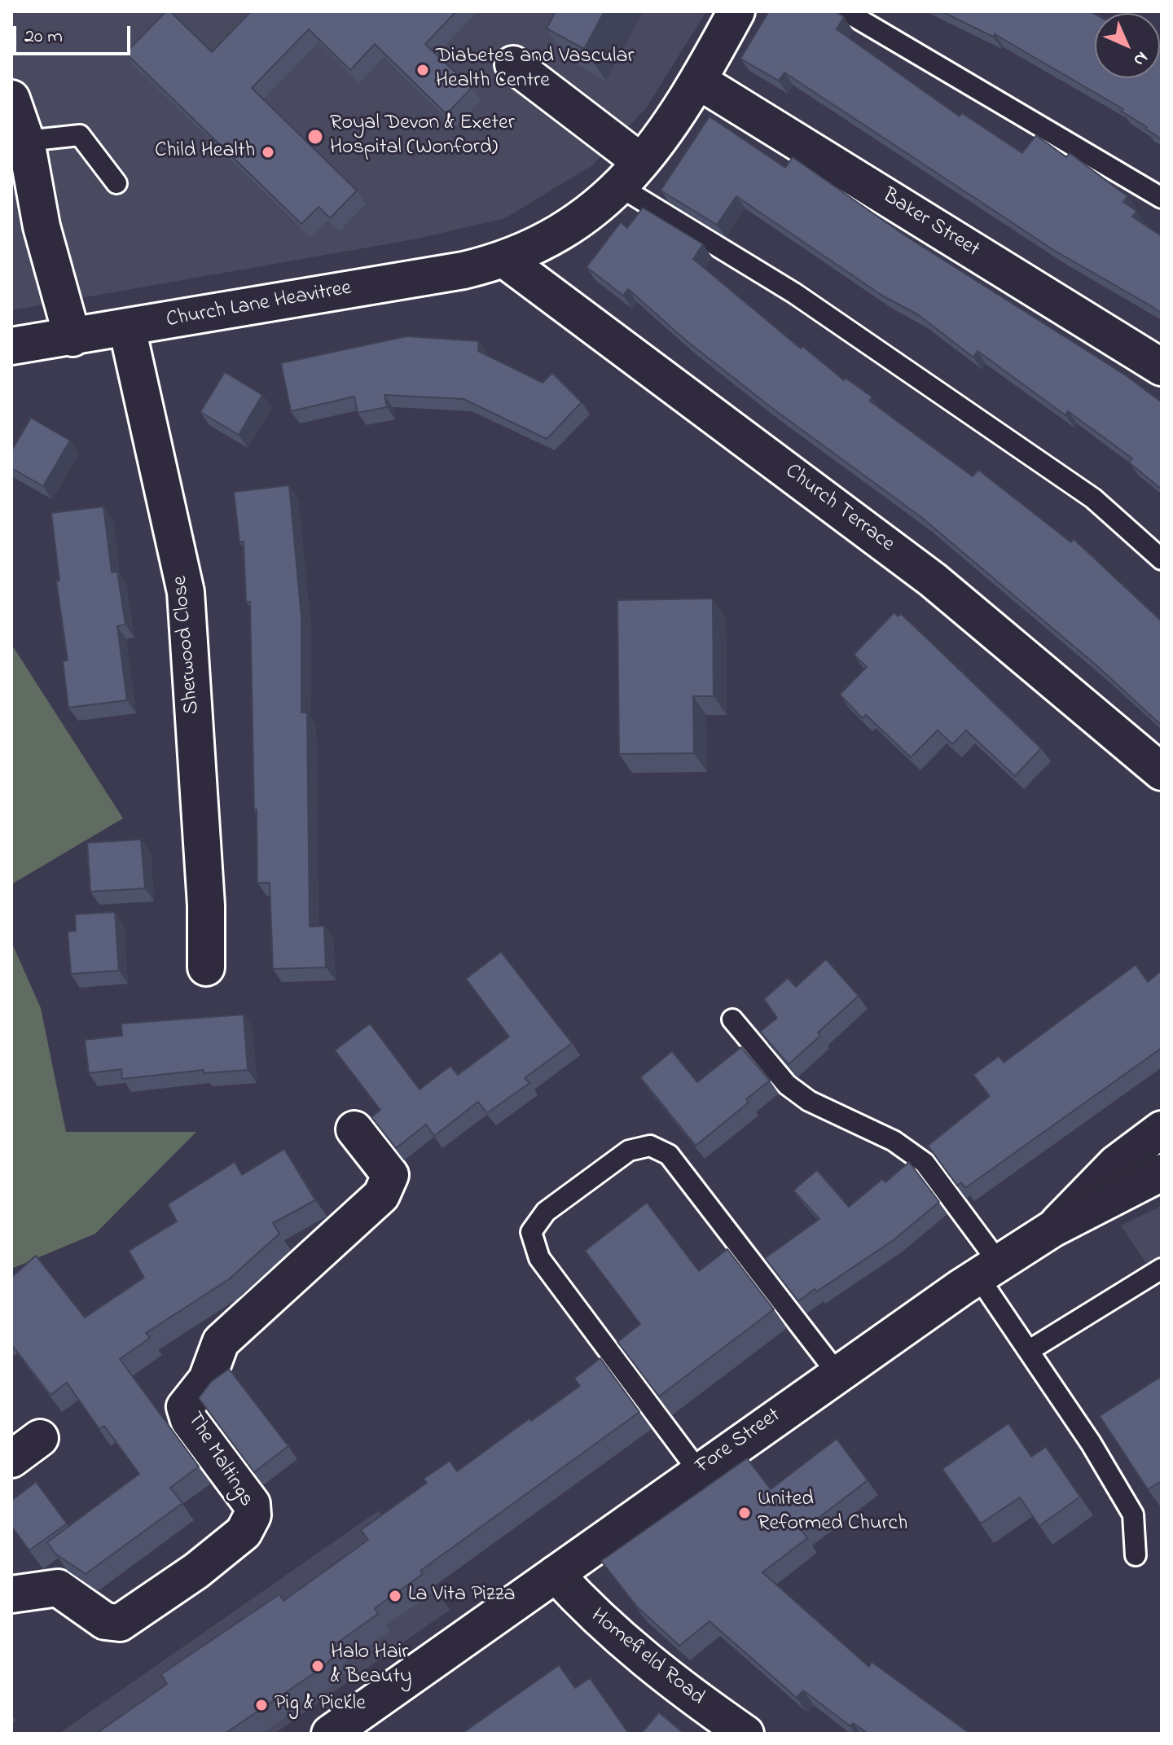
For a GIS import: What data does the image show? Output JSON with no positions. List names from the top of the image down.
{
  "streets": {
    "street": [
      "Baker Street",
      "Church Lane Heavitree",
      "Church Terrace",
      "Sherwood Close",
      "Fore Street",
      "The Maltings",
      "Homefield Road"
    ]
  },
  "crossings": [
    ["Baker Street", "Church Lane Heavitree"],
    ["Church Lane Heavitree", "Church Terrace"],
    ["Church Lane Heavitree", "Sherwood Close"],
    ["Fore Street", "Homefield Road"]
  ],
  "places": [
    "Diabetes and Vascular Health Centre",
    "Royal Devon & Exeter Hospital (Wonford)",
    "Child Health",
    "United Reformed Church",
    "La Vita Pizza",
    "Halo Hair & Beauty",
    "Pig & Pickle"
  ],
  "scale_bar": "20 m",
  "north": "bottom right"
}
